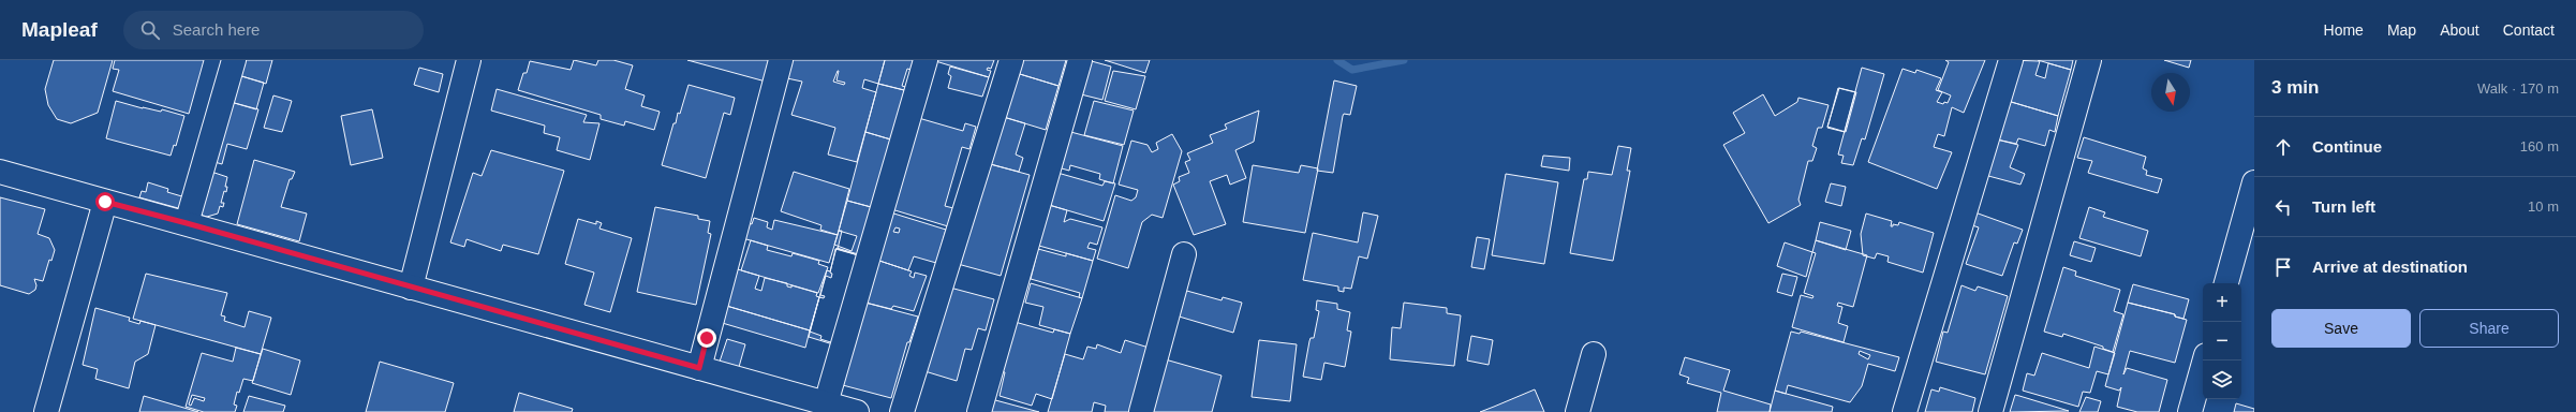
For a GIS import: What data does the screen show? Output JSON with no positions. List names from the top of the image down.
{
  "north": "bottom",
  "page": {
    "header": "Mapleaf",
    "search": "Search here",
    "nav": [
      "Home",
      "Map",
      "About",
      "Contact"
    ],
    "heading": ["3 min", "Walk · 170 m"],
    "list": [
      ["Continue", "160 m"],
      ["Turn left", "10 m"],
      "Arrive at destination"
    ],
    "map_buttons": ["+", "−"],
    "buttons": ["Save", "Share"]
  }
}
